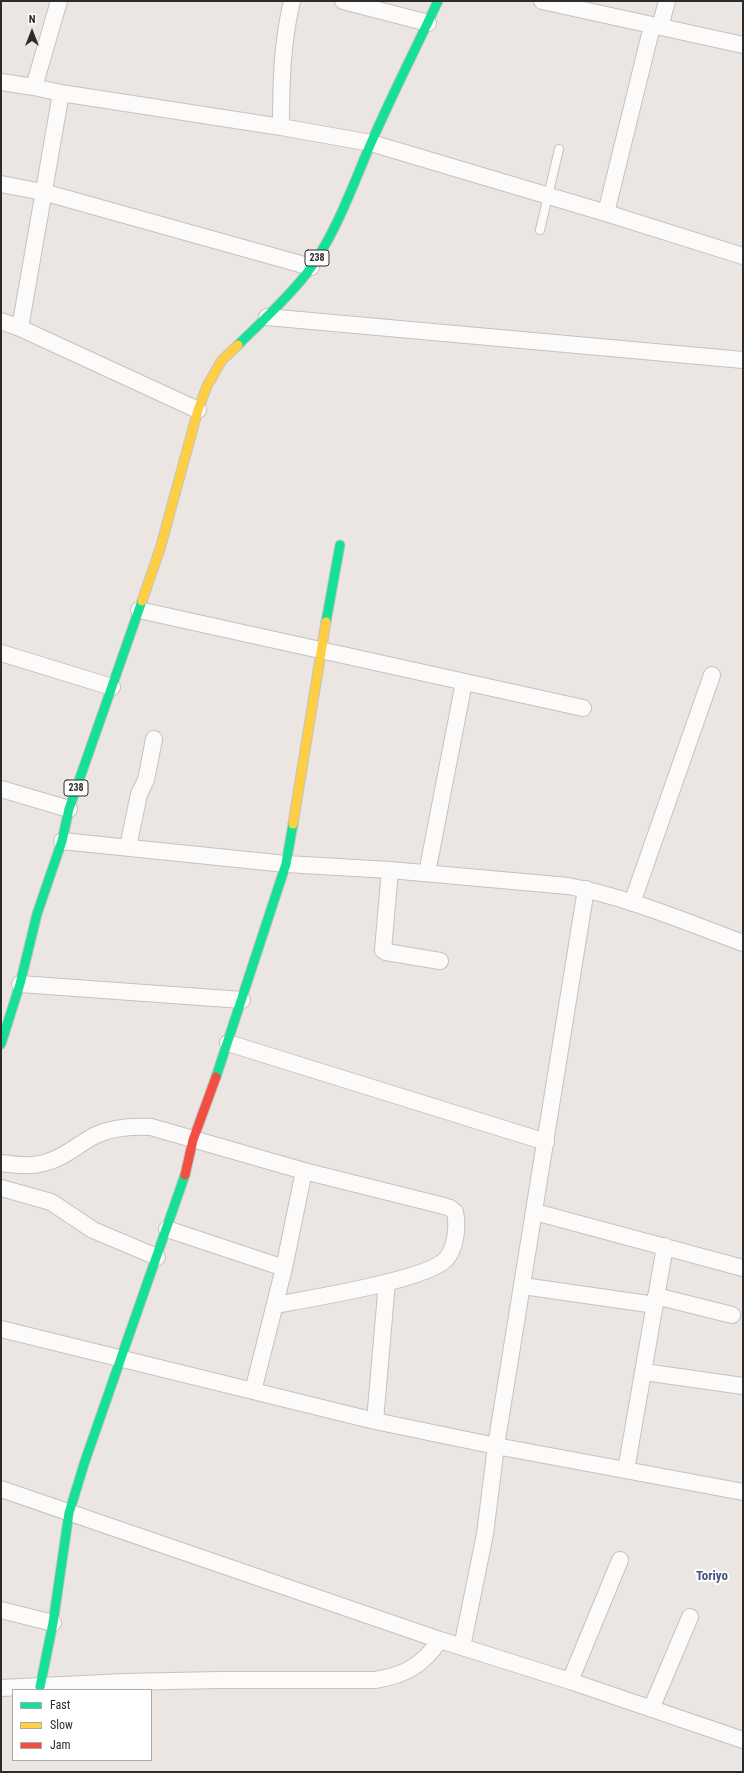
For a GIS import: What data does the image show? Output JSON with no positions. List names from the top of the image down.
{
  "streets": {
    "street": ["238"]
  },
  "districts": ["Toriyo"],
  "legend": ["Fast", "Slow", "Jam"],
  "north": "top"
}
